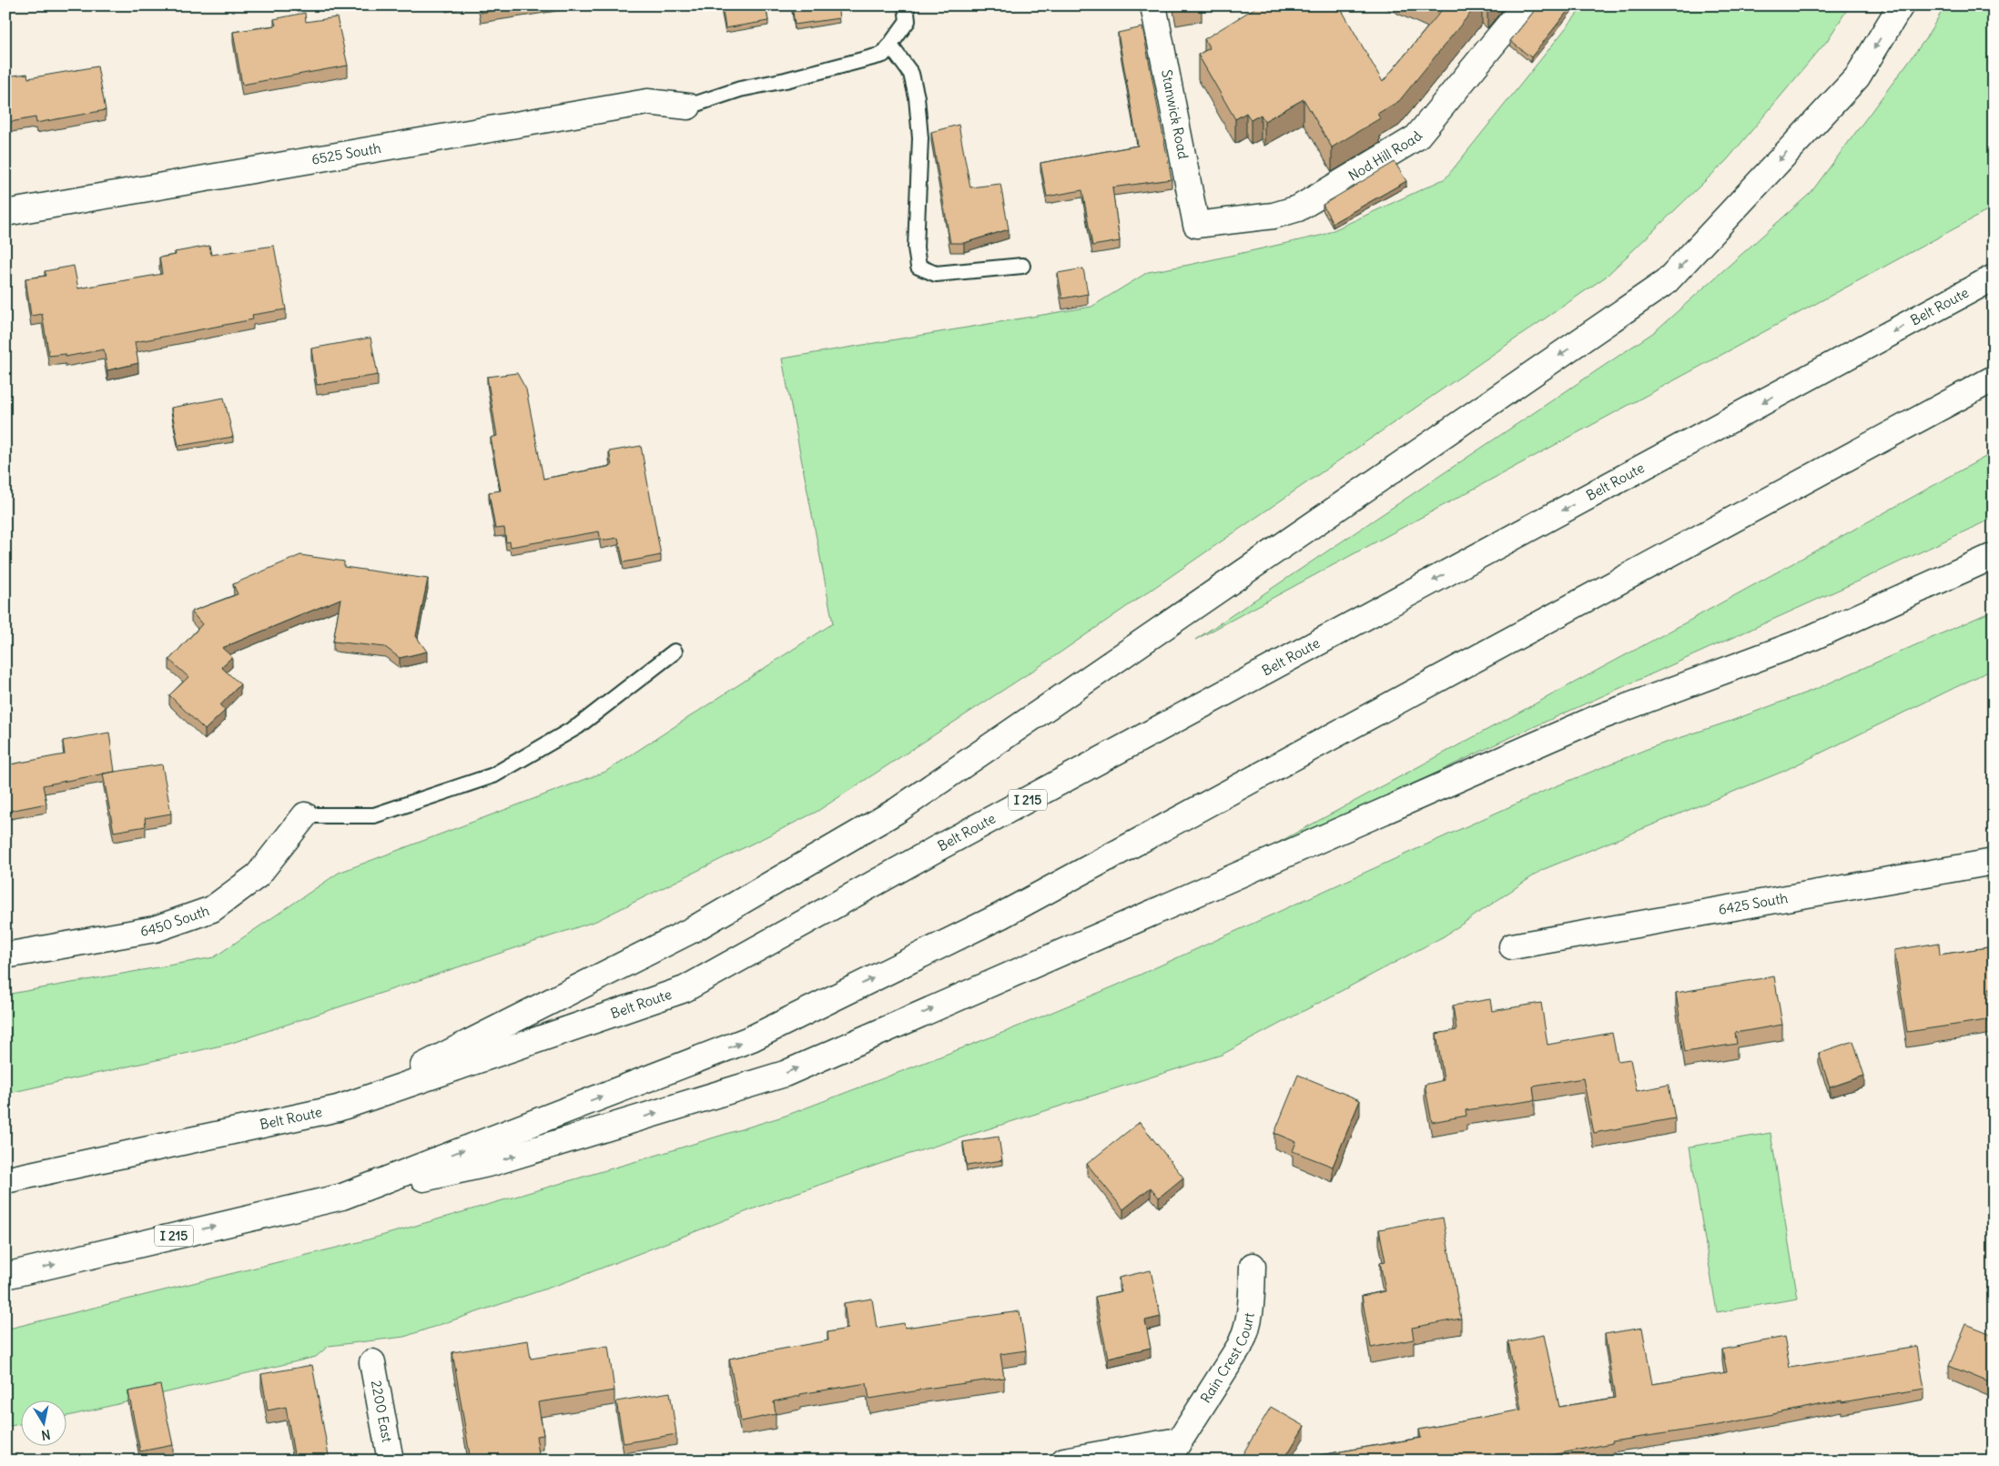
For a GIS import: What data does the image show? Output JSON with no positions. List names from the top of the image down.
{
  "streets": {
    "main road": [
      "Stanwick Road",
      "6525 South",
      "Nod Hill Road",
      "Belt Route",
      "I 215",
      "6425 South",
      "6450 South",
      "Rain Crest Court",
      "2200 East"
    ]
  },
  "crossings": [
    ["Stanwick Road", "Nod Hill Road"]
  ],
  "north": "bottom"
}
